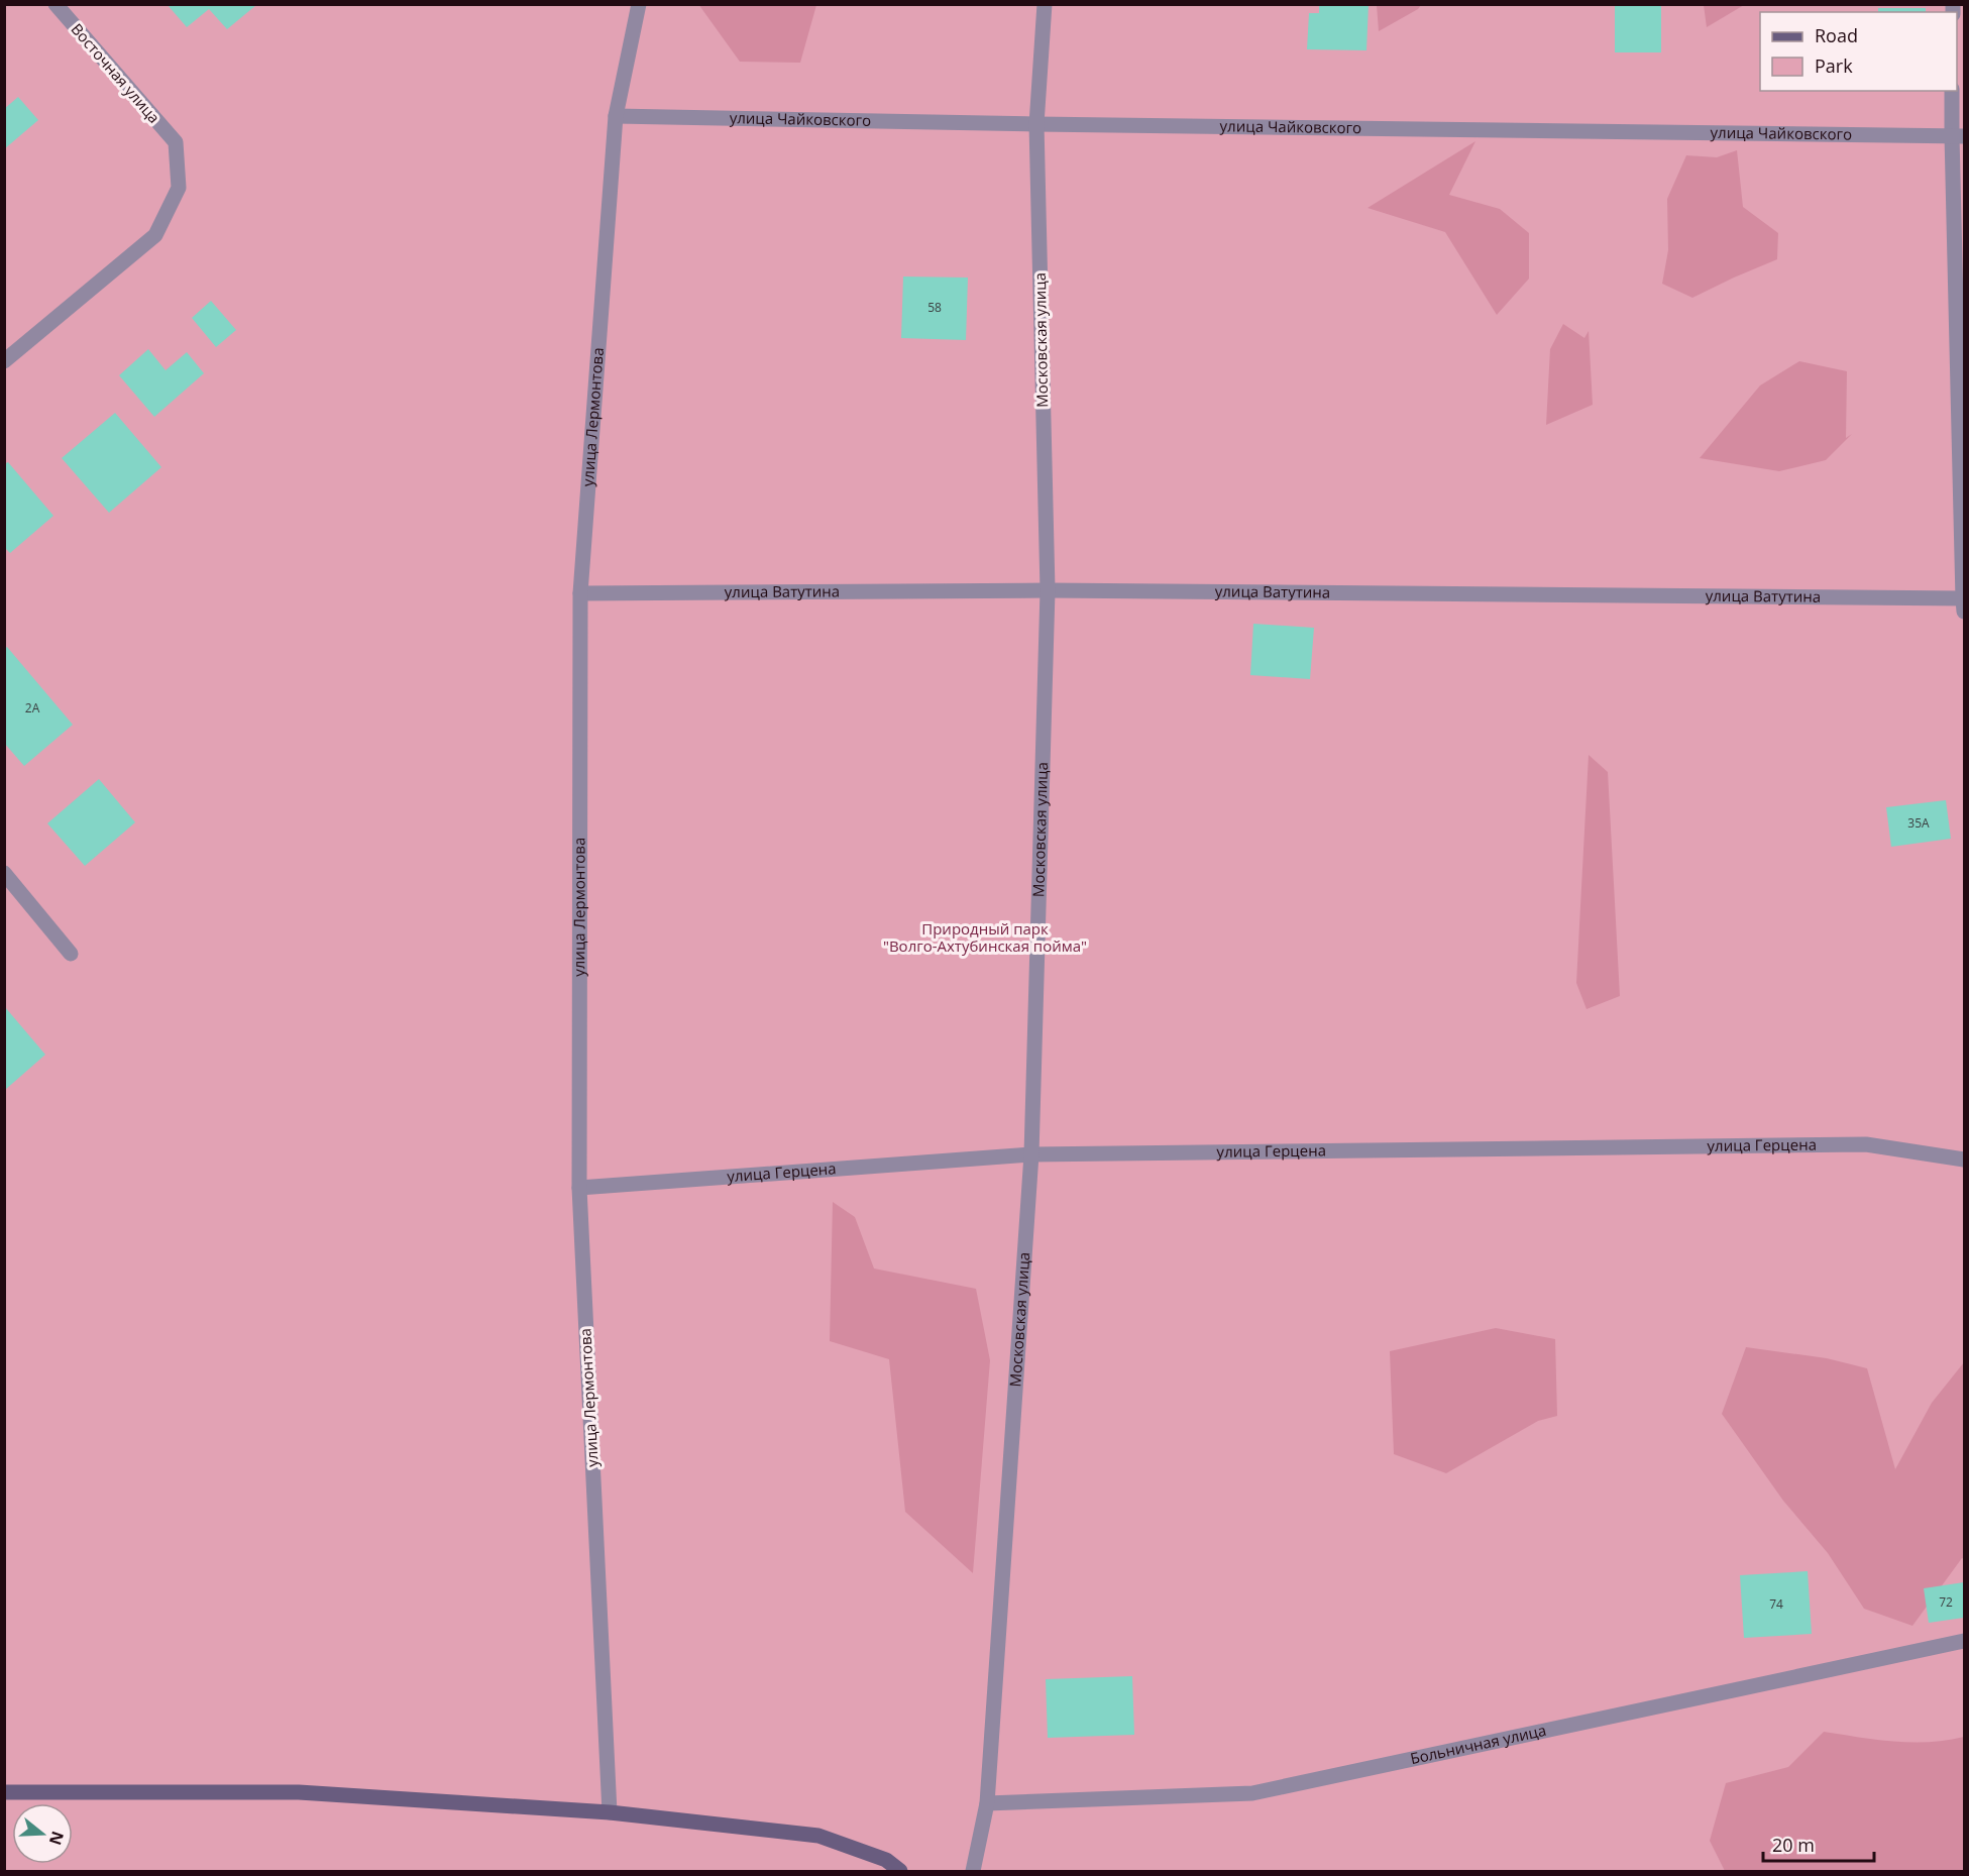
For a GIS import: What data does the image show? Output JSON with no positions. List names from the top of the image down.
{
  "streets": {
    "street": [
      "Восточная улица",
      "улица Чайковского",
      "Московская улица",
      "улица Лермонтова",
      "улица Ватутина",
      "улица Герцена",
      "Больничная улица"
    ]
  },
  "crossings": [
    ["улица Чайковского", "Московская улица"],
    ["улица Чайковского", "улица Лермонтова"],
    ["Московская улица", "улица Ватутина"],
    ["Московская улица", "улица Герцена"],
    ["Московская улица", "Больничная улица"],
    ["улица Лермонтова", "улица Ватутина"],
    ["улица Лермонтова", "улица Герцена"]
  ],
  "parks": ["Природный парк \"Волго-Ахтубинская пойма\""],
  "house_numbers": [
    "58",
    "2А",
    "35А",
    "72",
    "74"
  ],
  "legend": ["Road", "Park"],
  "scale_bar": "20 m",
  "north": "right"
}
